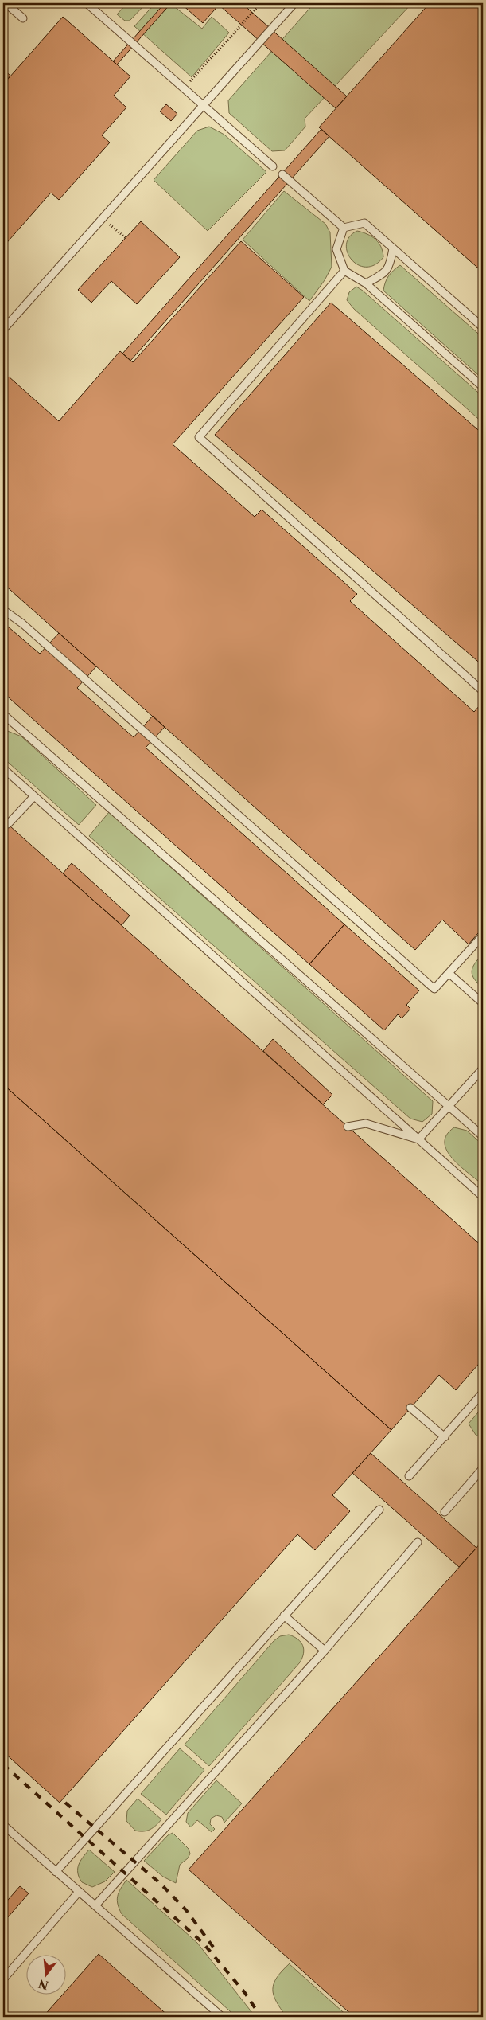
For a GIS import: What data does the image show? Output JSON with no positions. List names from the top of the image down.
{
  "north": "bottom"
}
